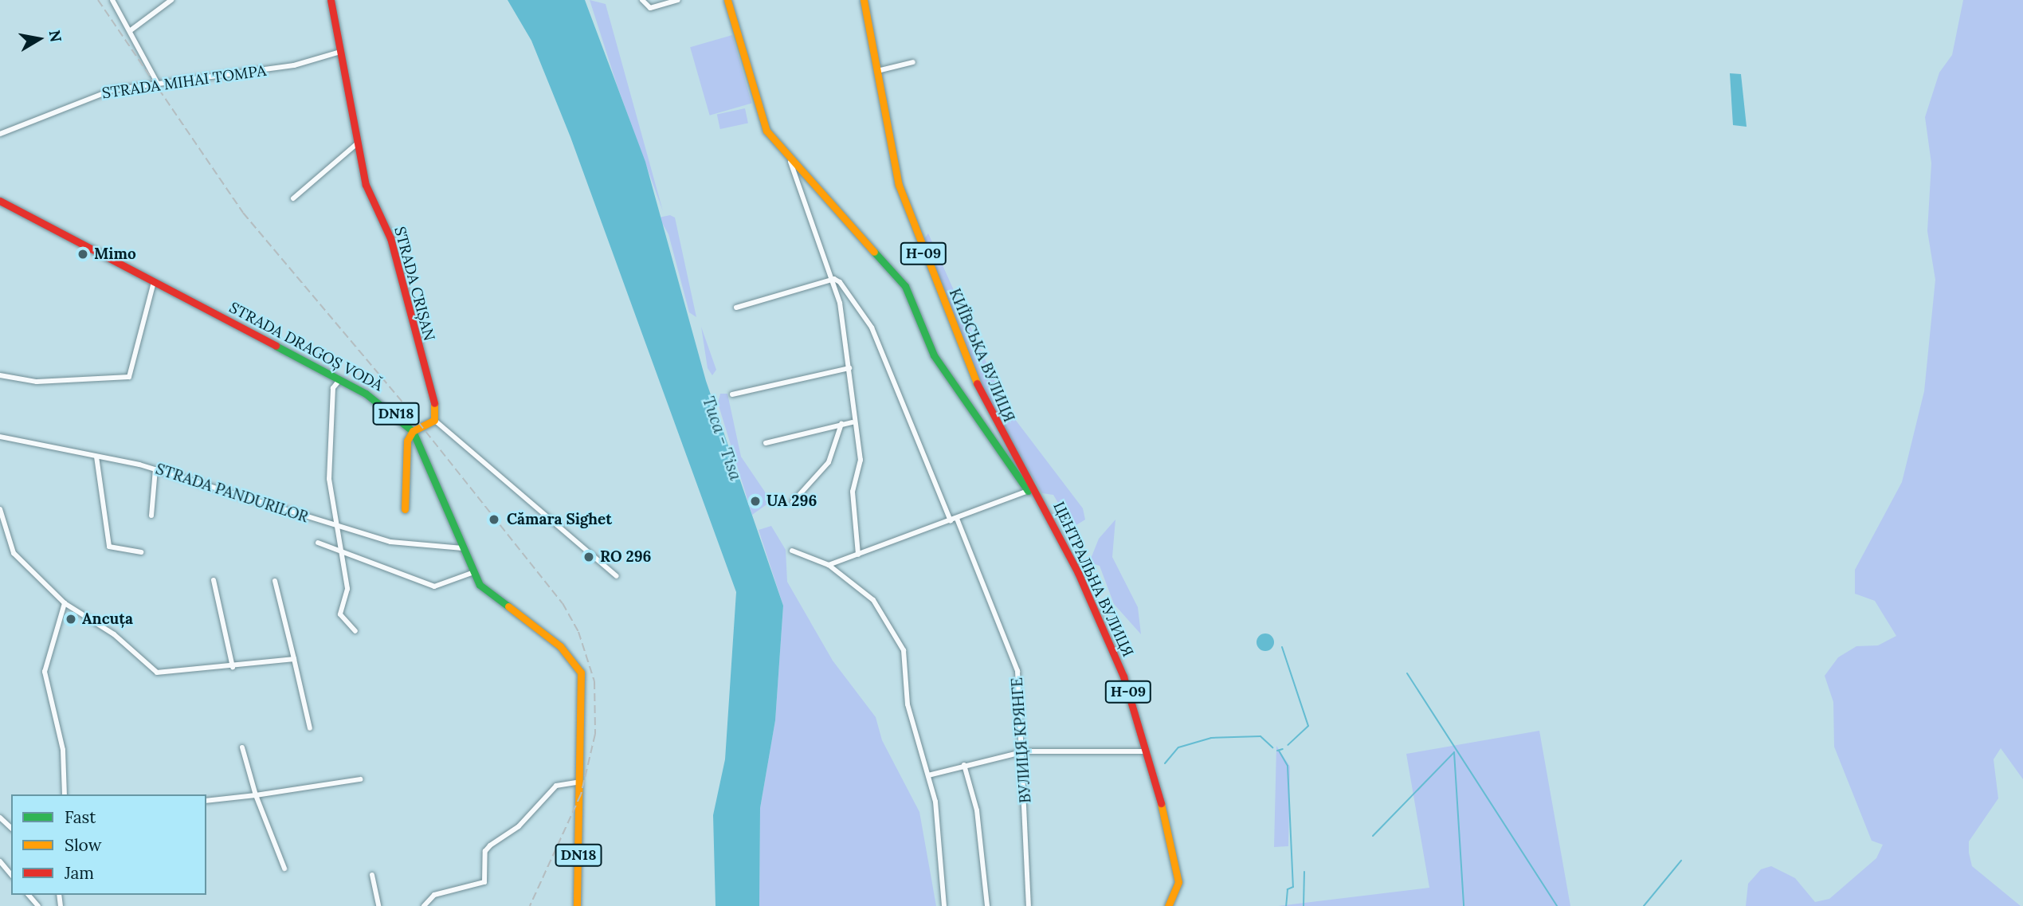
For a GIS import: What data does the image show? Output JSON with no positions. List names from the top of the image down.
{
  "streets": {
    "main road": [
      "Н-09",
      "STRADA CRIȘAN",
      "STRADA DRAGOȘ VODĂ",
      "КИЇВСЬКА ВУЛИЦЯ",
      "DN18",
      "ЦЕНТРАЛЬНА ВУЛИЦЯ"
    ],
    "street": ["STRADA MIHAI TOMPA", "STRADA PANDURILOR", "ВУЛИЦЯ КРЯНГЕ"]
  },
  "crossings": [
    ["STRADA MIHAI TOMPA", "STRADA CRIȘAN"],
    ["STRADA DRAGOȘ VODĂ", "STRADA PANDURILOR"],
    ["КИЇВСЬКА ВУЛИЦЯ", "ЦЕНТРАЛЬНА ВУЛИЦЯ"]
  ],
  "water": ["Тиса - Tisa"],
  "places": [
    "Mimo",
    "UA 296",
    "Cămara Sighet",
    "RO 296",
    "Ancuța"
  ],
  "legend": ["Fast", "Slow", "Jam"],
  "north": "right"
}
